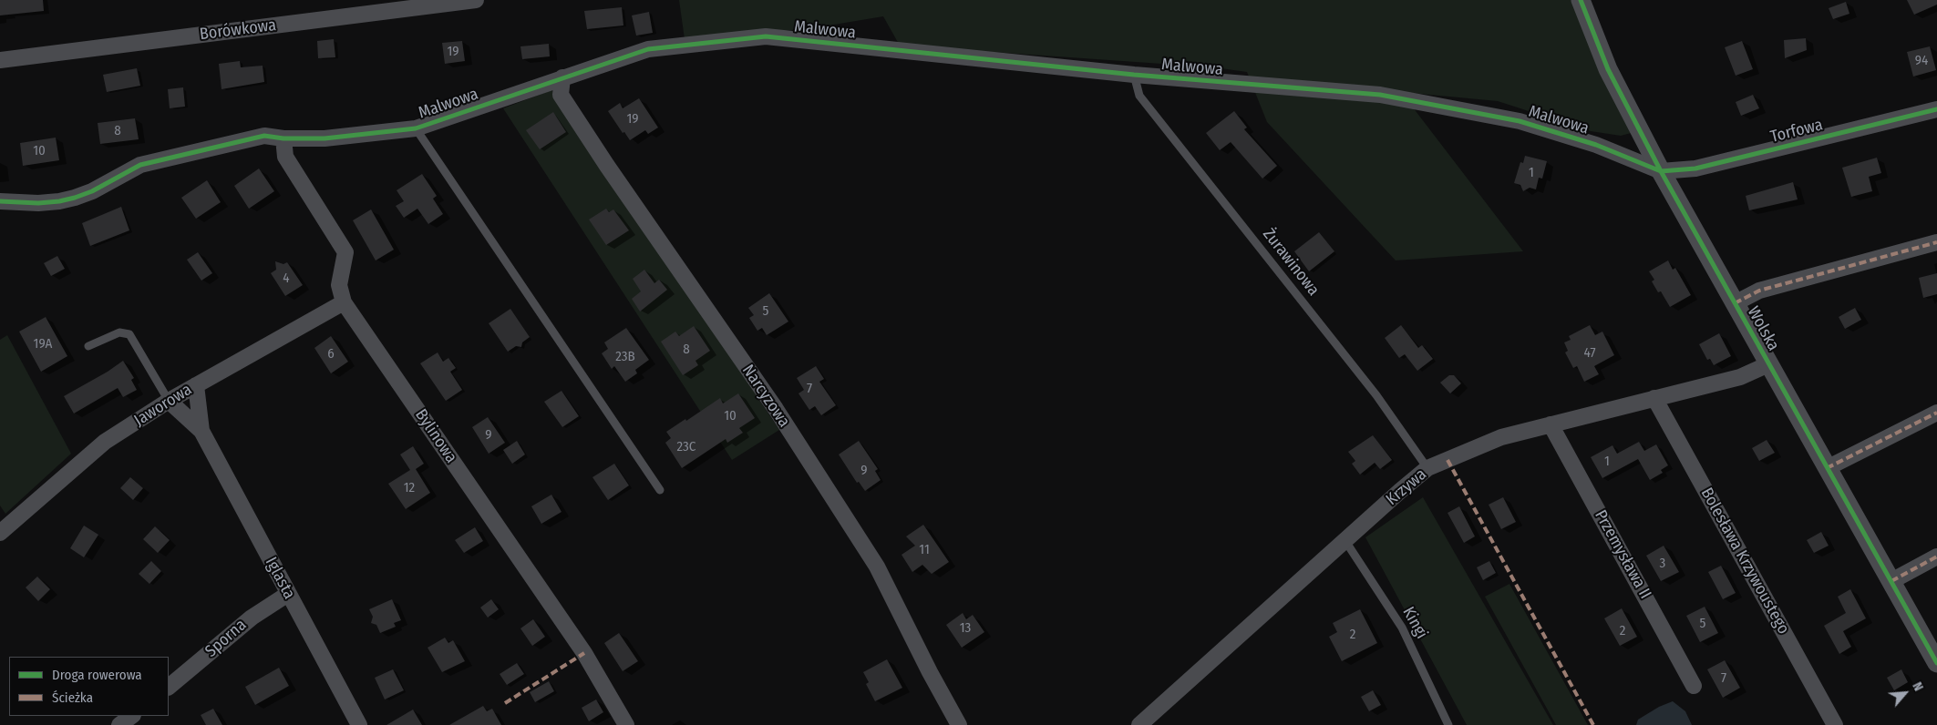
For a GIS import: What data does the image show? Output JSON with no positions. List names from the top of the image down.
{
  "streets": {
    "street": [
      "Borówkowa",
      "Malwowa",
      "Torfowa",
      "Wolska",
      "Narcyzowa",
      "Jaworowa",
      "Bylinowa",
      "Krzywa",
      "Przemysława II",
      "Bolesława Krzywoustego",
      "Iglasta",
      "Sporna"
    ],
    "lane": ["Żurawinowa", "Kingi"]
  },
  "crossings": [
    ["Malwowa", "Torfowa"],
    ["Malwowa", "Żurawinowa"],
    ["Malwowa", "Wolska"],
    ["Malwowa", "Narcyzowa"],
    ["Malwowa", "Bylinowa"],
    ["Torfowa", "Wolska"],
    ["Żurawinowa", "Krzywa"],
    ["Wolska", "Krzywa"],
    ["Jaworowa", "Bylinowa"],
    ["Jaworowa", "Iglasta"],
    ["Krzywa", "Przemysława II"],
    ["Krzywa", "Bolesława Krzywoustego"],
    ["Krzywa", "Kingi"],
    ["Iglasta", "Sporna"]
  ],
  "house_numbers": [
    "19",
    "94",
    "19",
    "8",
    "10",
    "1",
    "4",
    "5",
    "19A",
    "8",
    "47",
    "6",
    "23B",
    "7",
    "10",
    "9",
    "23C",
    "1",
    "9",
    "12",
    "11",
    "3",
    "5",
    "13",
    "2",
    "2",
    "7"
  ],
  "legend": ["Droga rowerowa", "Ścieżka"],
  "north": "top right"
}
